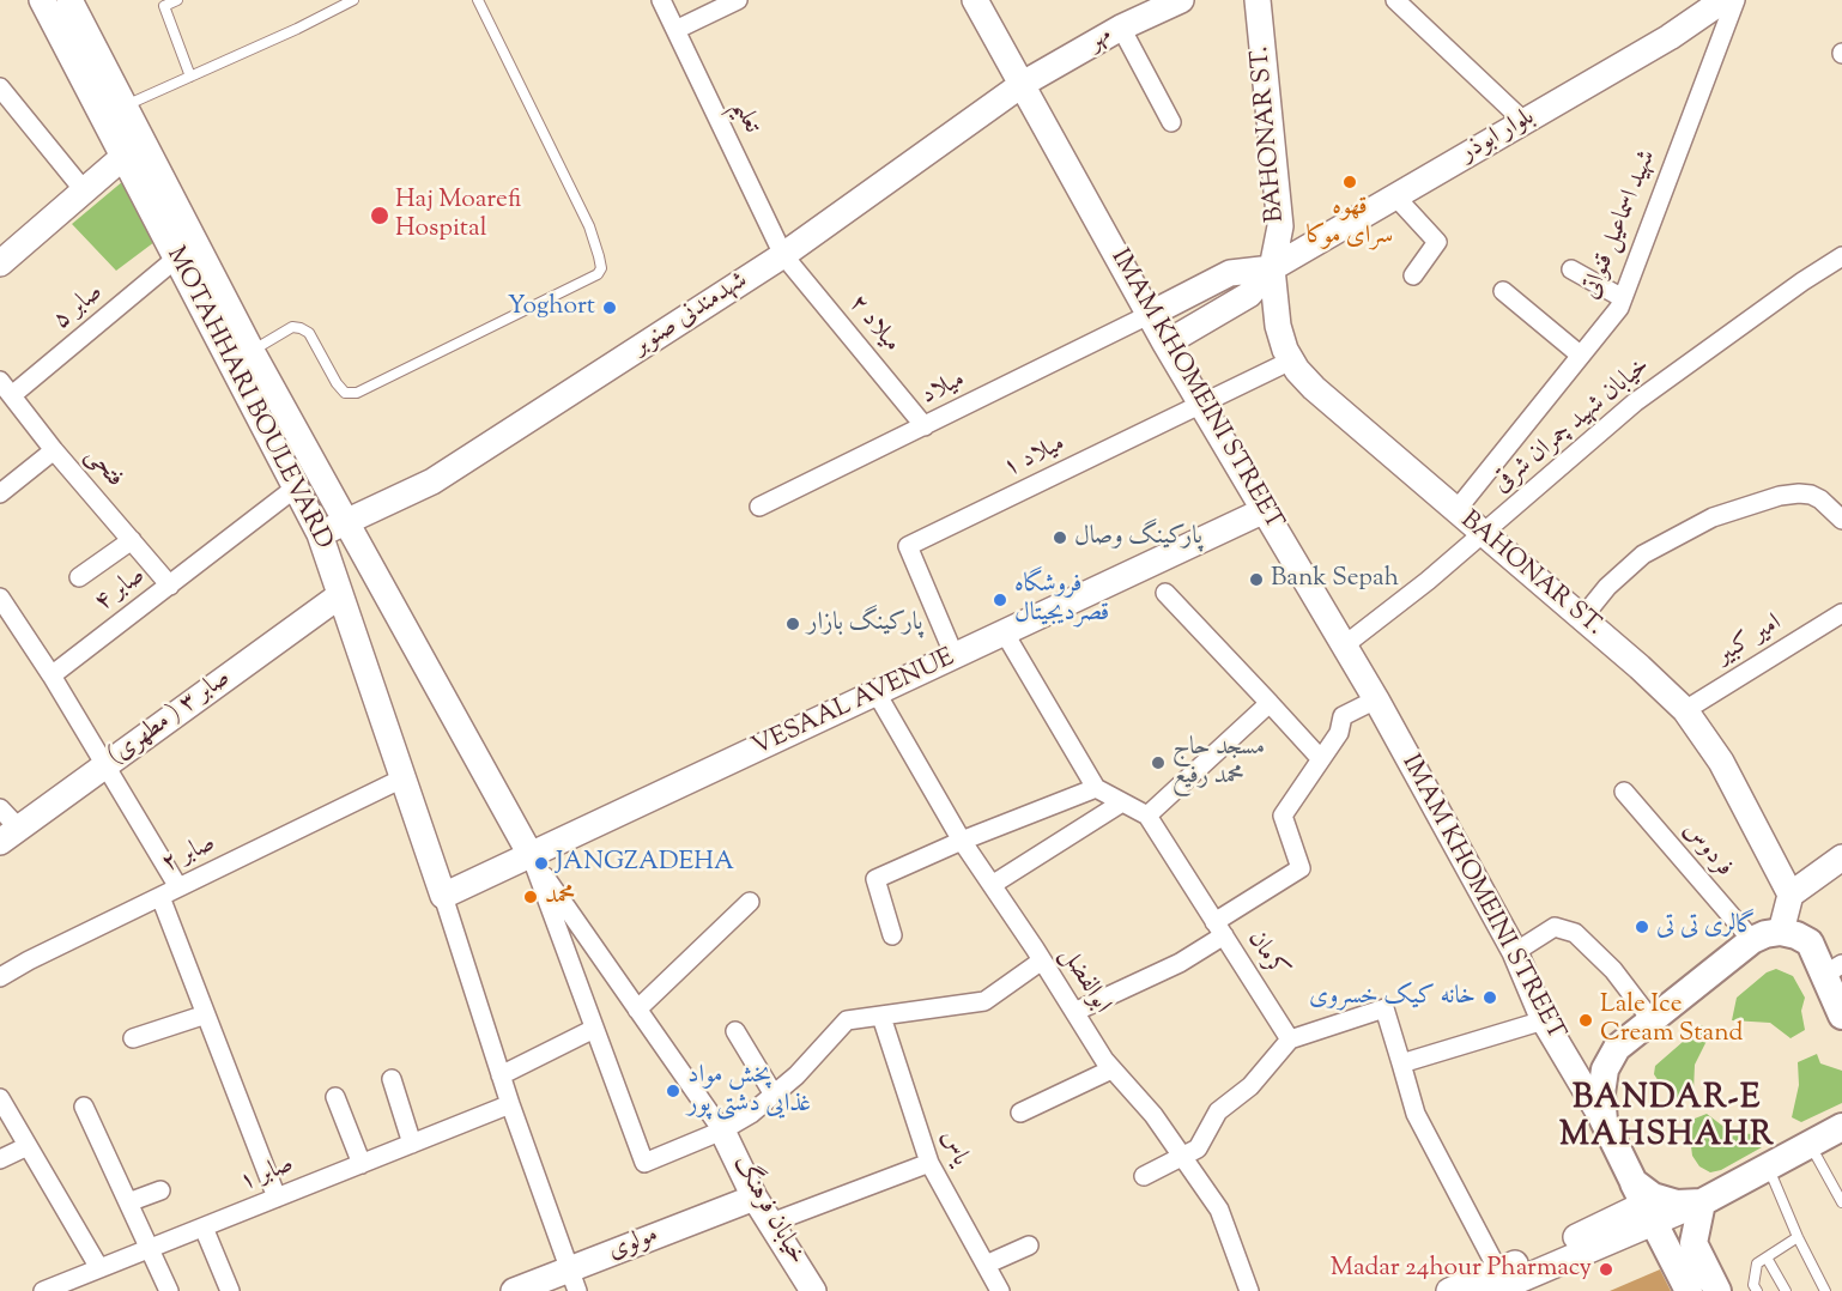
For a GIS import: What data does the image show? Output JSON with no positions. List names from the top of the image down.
{
  "streets": {
    "street": [
      "مهر",
      "تعلیم",
      "BAHONAR ST.",
      "بلوار ابوذر",
      "شهید اسماعیل قنواتی",
      "صابر ۵",
      "شهدمندنی صنوبر",
      "میلاد ۲",
      "میلاد",
      "IMAM KHOMEINI STREET",
      "MOTAHHARI BOULEVARD",
      "خیابان شهید چمران شرقی",
      "میلاد ۱",
      "فتحی",
      "صابر ۴",
      "امیر کبیر",
      "VESAAL AVENUE",
      "صابر ۳ ( مطهری)",
      "فردوس",
      "صابر ۲",
      "کرمان",
      "ابوالفضل",
      "یاس",
      "صابر ۱",
      "خیابان فرهنگ",
      "مولوی"
    ]
  },
  "crossings": [
    ["مهر", "شهدمندنی صنوبر"],
    ["مهر", "IMAM KHOMEINI STREET"],
    ["تعلیم", "شهدمندنی صنوبر"],
    ["تعلیم", "میلاد ۲"],
    ["BAHONAR ST.", "بلوار ابوذر"],
    ["BAHONAR ST.", "شهید اسماعیل قنواتی"],
    ["BAHONAR ST.", "خیابان شهید چمران شرقی"],
    ["BAHONAR ST.", "میلاد ۱"],
    ["BAHONAR ST.", "امیر کبیر"],
    ["صابر ۵", "MOTAHHARI BOULEVARD"],
    ["صابر ۵", "فتحی"],
    ["شهدمندنی صنوبر", "میلاد ۲"],
    ["شهدمندنی صنوبر", "IMAM KHOMEINI STREET"],
    ["شهدمندنی صنوبر", "MOTAHHARI BOULEVARD"],
    ["میلاد ۲", "میلاد"],
    ["میلاد", "IMAM KHOMEINI STREET"],
    ["IMAM KHOMEINI STREET", "خیابان شهید چمران شرقی"],
    ["IMAM KHOMEINI STREET", "میلاد ۱"],
    ["IMAM KHOMEINI STREET", "VESAAL AVENUE"],
    ["MOTAHHARI BOULEVARD", "صابر ۴"],
    ["MOTAHHARI BOULEVARD", "VESAAL AVENUE"],
    ["MOTAHHARI BOULEVARD", "صابر ۳ ( مطهری)"],
    ["MOTAHHARI BOULEVARD", "صابر ۲"],
    ["میلاد ۱", "VESAAL AVENUE"],
    ["فتحی", "صابر ۴"],
    ["VESAAL AVENUE", "ابوالفضل"],
    ["خیابان فرهنگ", "مولوی"]
  ],
  "districts": ["BANDAR-E MAHSHAHR"],
  "places": [
    "قهوه سرای موکا",
    "Haj Moarefi Hospital",
    "Yoghort",
    "پارکینگ وصال",
    "Bank Sepah",
    "فروشگاه قصردیجیتال",
    "پارکینگ بازار",
    "مسجد حاج محمد رفیع",
    "JANGZADEHA",
    "محمد",
    "گالری تی تی",
    "خانه کیک خسروی",
    "Lale Ice Cream Stand",
    "پخش مواد غذایی دشتی پور",
    "Madar 24hour Pharmacy"
  ]
}
